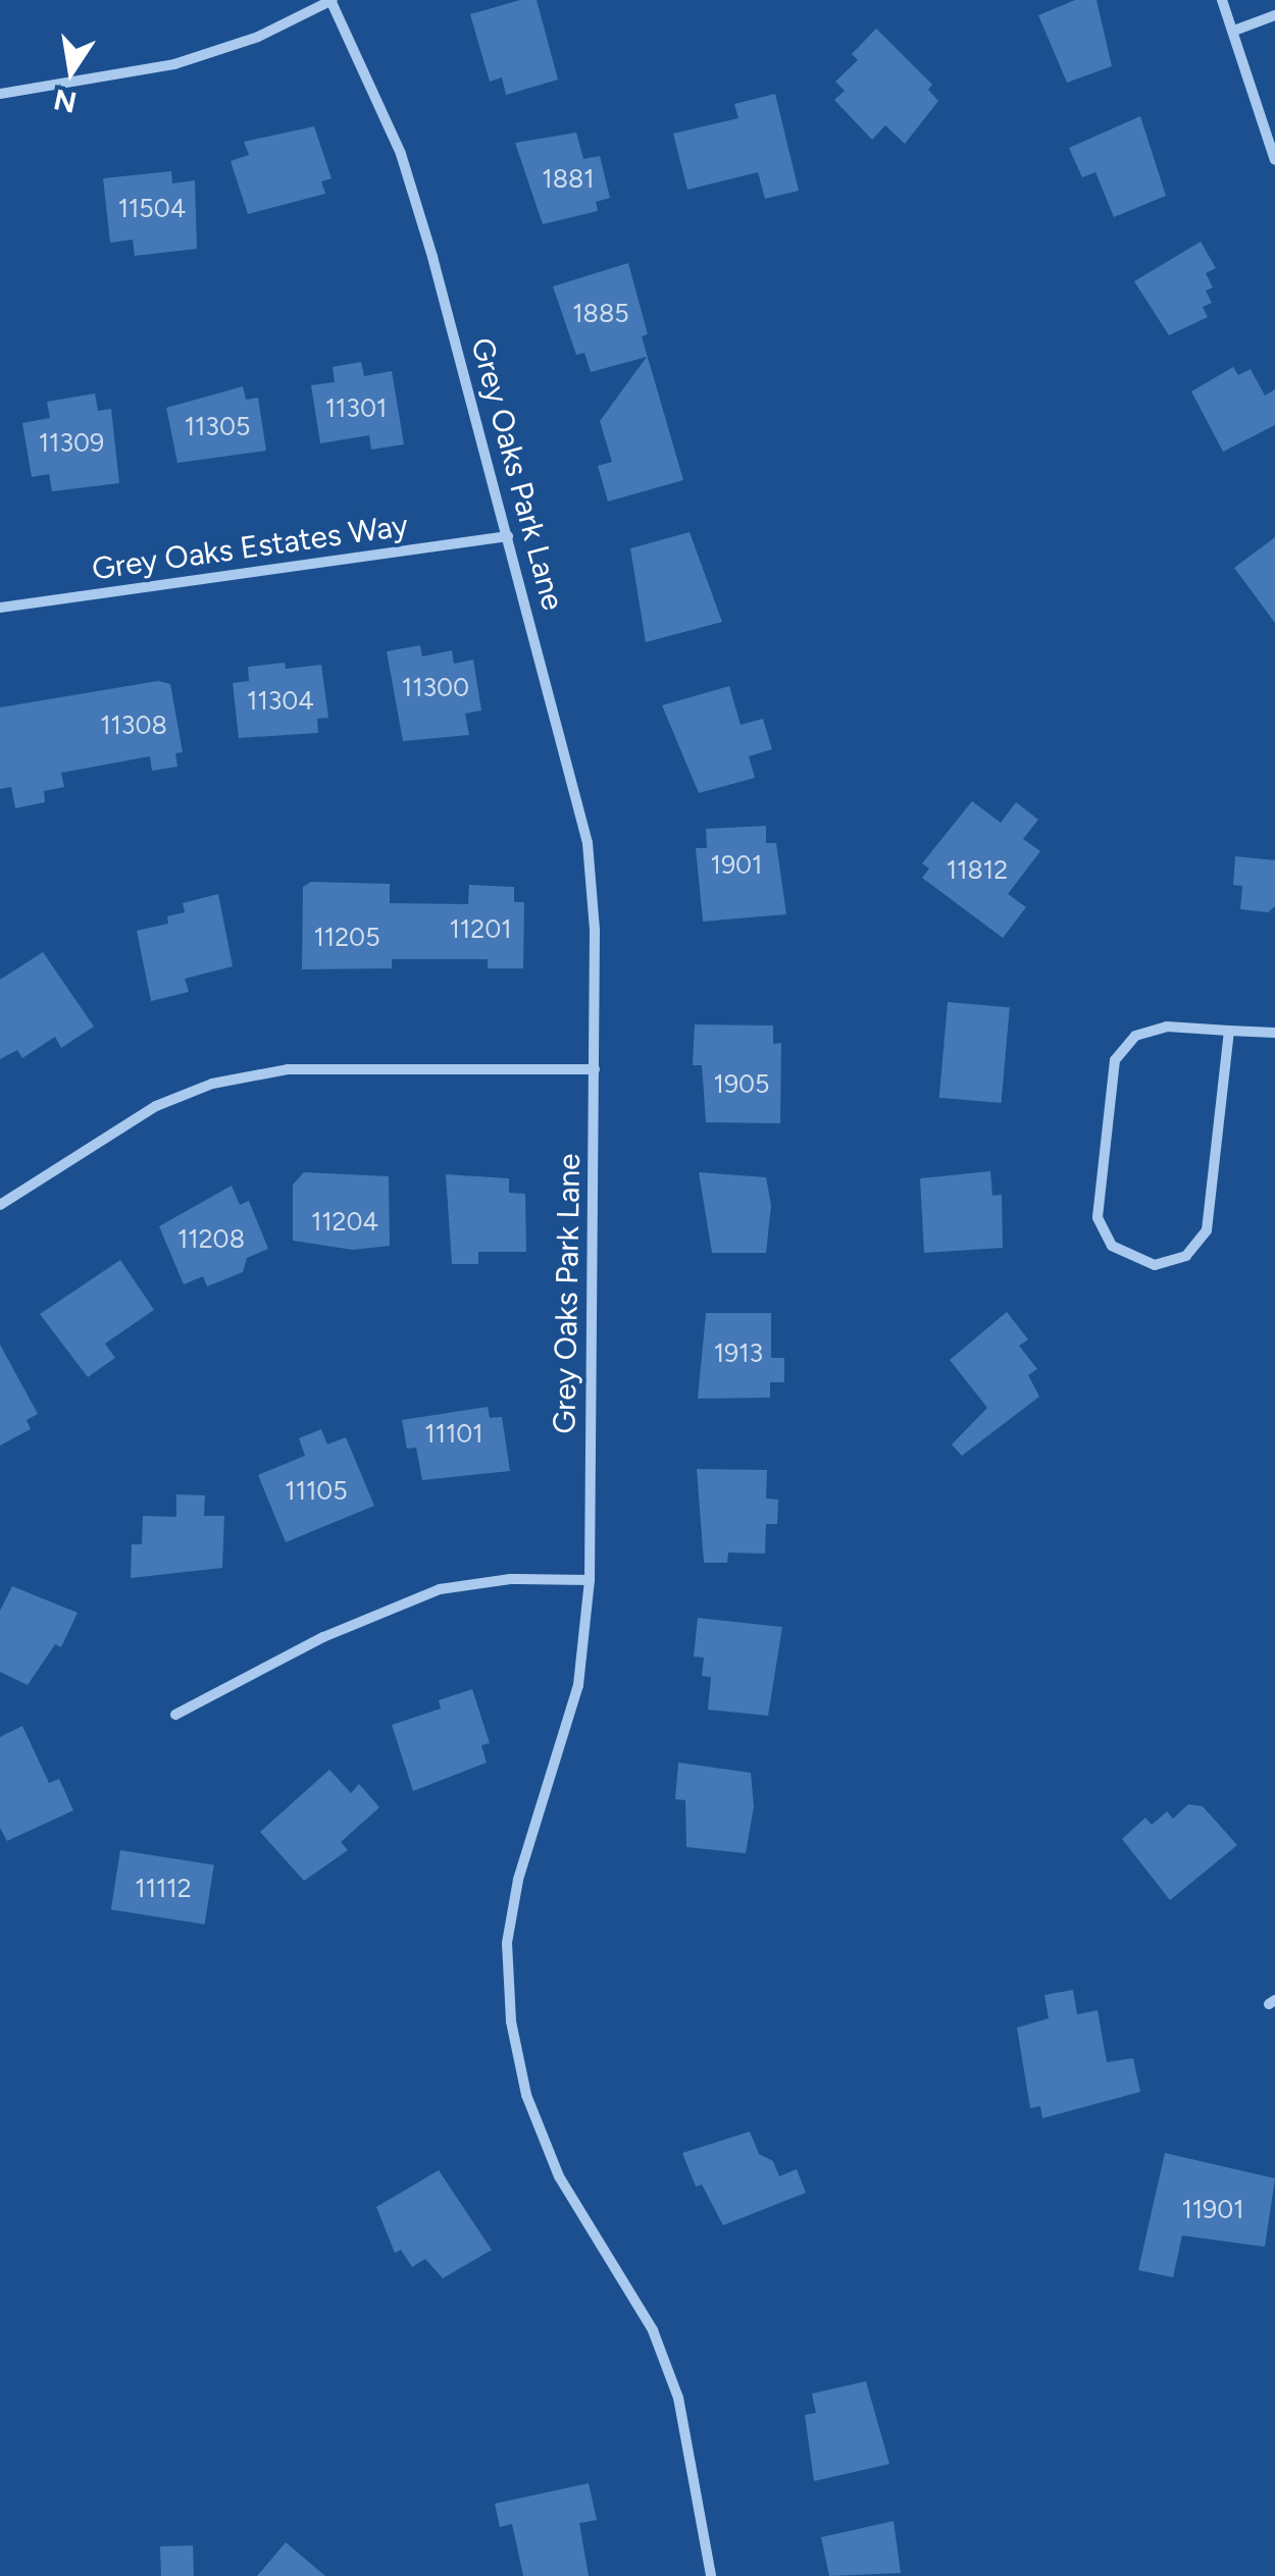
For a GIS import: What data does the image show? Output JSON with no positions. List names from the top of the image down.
{
  "streets": {
    "street": ["Grey Oaks Park Lane", "Grey Oaks Estates Way"]
  },
  "crossings": [
    ["Grey Oaks Park Lane", "Grey Oaks Estates Way"]
  ],
  "house_numbers": [
    "1881",
    "11504",
    "1885",
    "11301",
    "11305",
    "11309",
    "11300",
    "11304",
    "11308",
    "1901",
    "11812",
    "11201",
    "11205",
    "1905",
    "11204",
    "11208",
    "1913",
    "11101",
    "11105",
    "11112",
    "11901"
  ],
  "north": "bottom"
}
